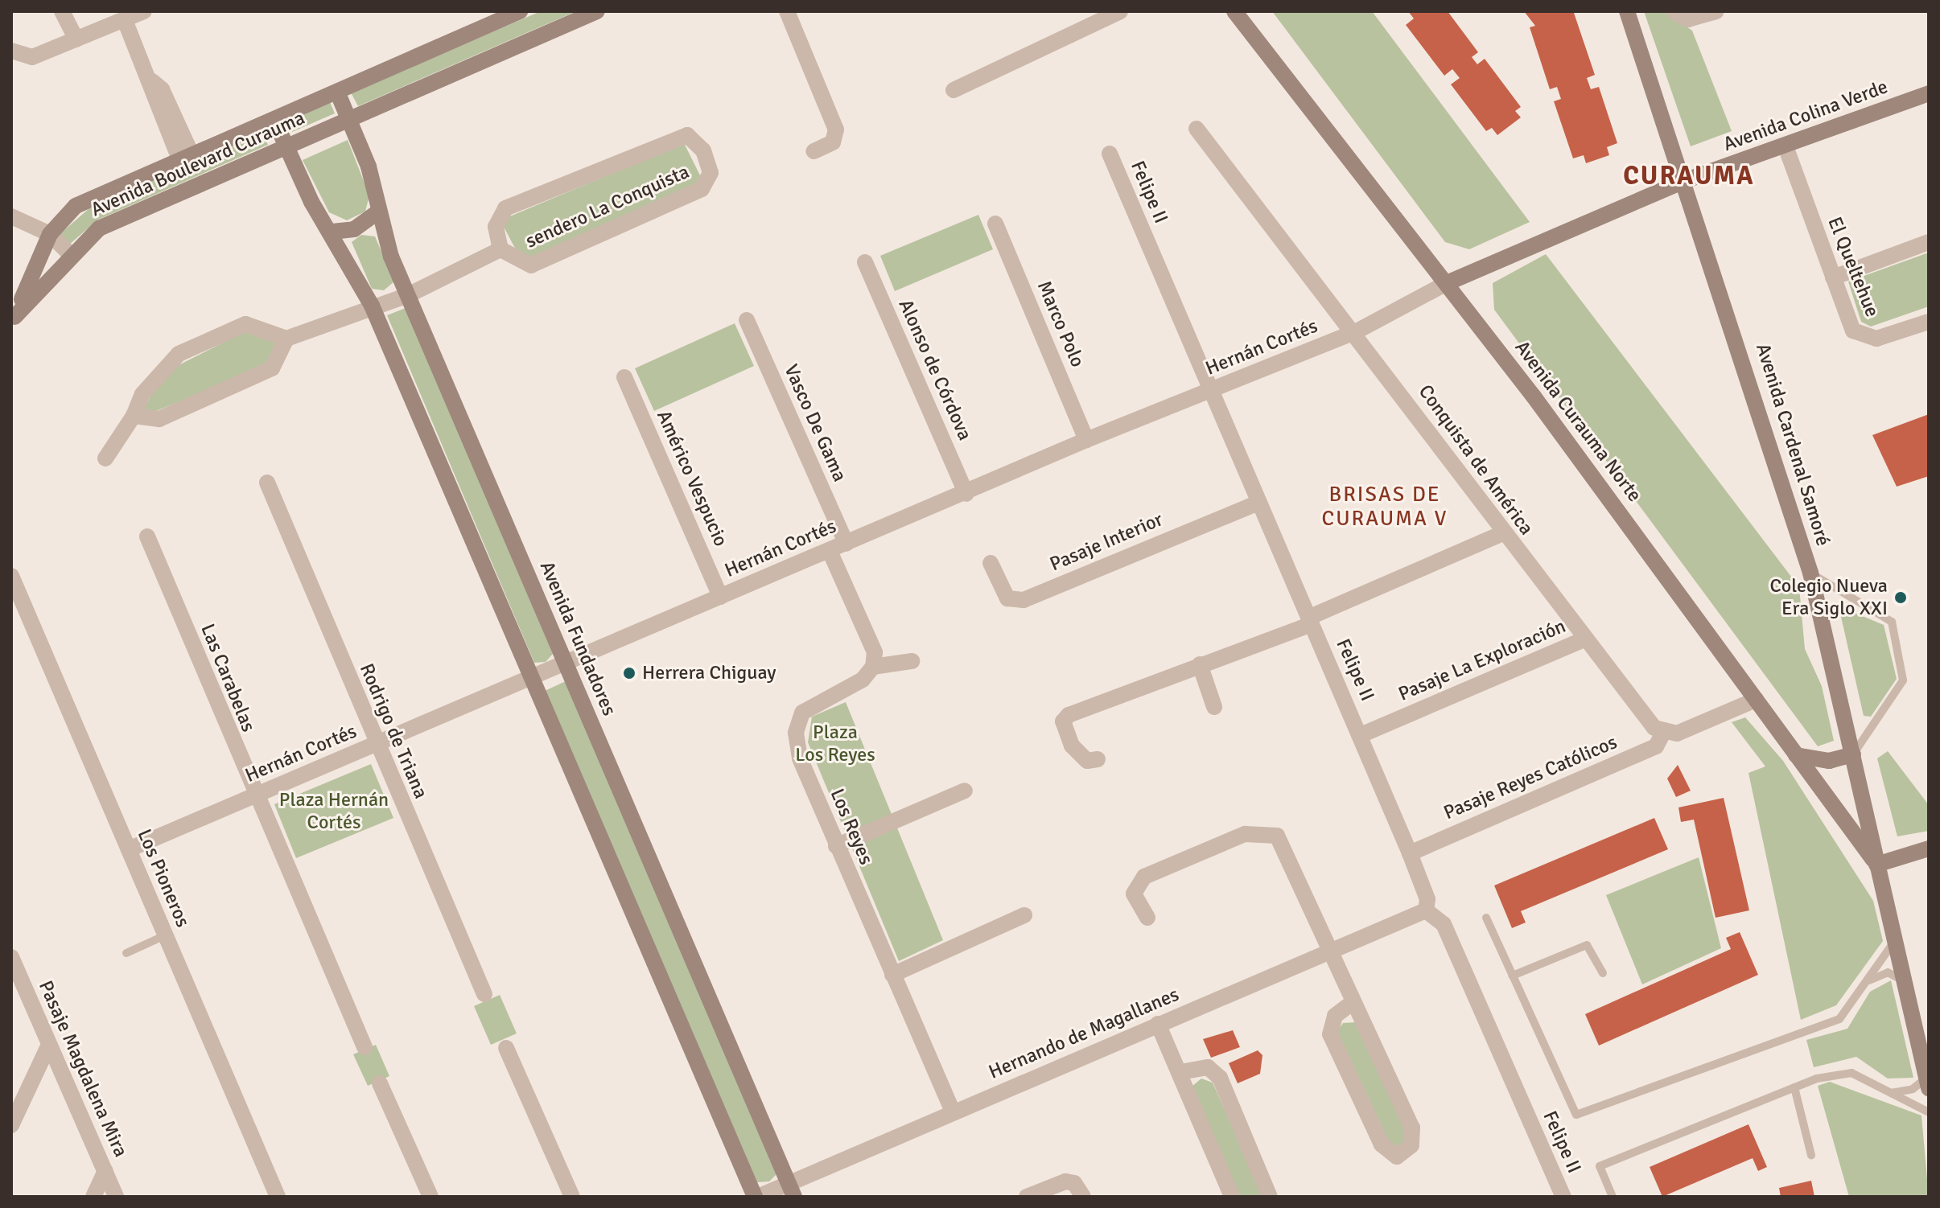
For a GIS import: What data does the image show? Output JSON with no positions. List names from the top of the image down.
{
  "streets": {
    "street": [
      "Avenida Colina Verde",
      "Avenida Boulevard Curauma",
      "Felipe II",
      "sendero La Conquista",
      "El Queltehue",
      "Marco Polo",
      "Hernán Cortés",
      "Alonso de Córdova",
      "Avenida Curauma Norte",
      "Vasco De Gama",
      "Avenida Cardenal Samoré",
      "Conquista de América",
      "Américo Vespucio",
      "Pasaje Interior",
      "Avenida Fundadores",
      "Pasaje La Exploración",
      "Las Carabelas",
      "Rodrigo de Triana",
      "Pasaje Reyes Católicos",
      "Los Reyes",
      "Los Pioneros",
      "Hernando de Magallanes",
      "Pasaje Magdalena Mira"
    ]
  },
  "crossings": [
    ["Avenida Colina Verde", "El Queltehue"],
    ["Avenida Colina Verde", "Hernán Cortés"],
    ["Avenida Colina Verde", "Avenida Curauma Norte"],
    ["Avenida Colina Verde", "Avenida Cardenal Samoré"],
    ["Avenida Boulevard Curauma", "Avenida Fundadores"],
    ["Felipe II", "Hernán Cortés"],
    ["Felipe II", "Pasaje Interior"],
    ["Felipe II", "Pasaje La Exploración"],
    ["Felipe II", "Pasaje Reyes Católicos"],
    ["Felipe II", "Hernando de Magallanes"],
    ["Marco Polo", "Hernán Cortés"],
    ["Hernán Cortés", "Alonso de Córdova"],
    ["Hernán Cortés", "Avenida Curauma Norte"],
    ["Hernán Cortés", "Vasco De Gama"],
    ["Hernán Cortés", "Conquista de América"],
    ["Hernán Cortés", "Américo Vespucio"],
    ["Hernán Cortés", "Avenida Fundadores"],
    ["Hernán Cortés", "Las Carabelas"],
    ["Hernán Cortés", "Rodrigo de Triana"],
    ["Hernán Cortés", "Los Pioneros"],
    ["Avenida Curauma Norte", "Avenida Cardenal Samoré"],
    ["Conquista de América", "Pasaje La Exploración"],
    ["Conquista de América", "Pasaje Reyes Católicos"],
    ["Avenida Fundadores", "Hernando de Magallanes"],
    ["Los Reyes", "Hernando de Magallanes"]
  ],
  "districts": ["CURAUMA", "BRISAS DE CURAUMA V"],
  "parks": ["Plaza Los Reyes", "Plaza Hernán Cortés"],
  "places": ["Colegio Nueva Era Siglo XXI", "Herrera Chiguay"]
}
